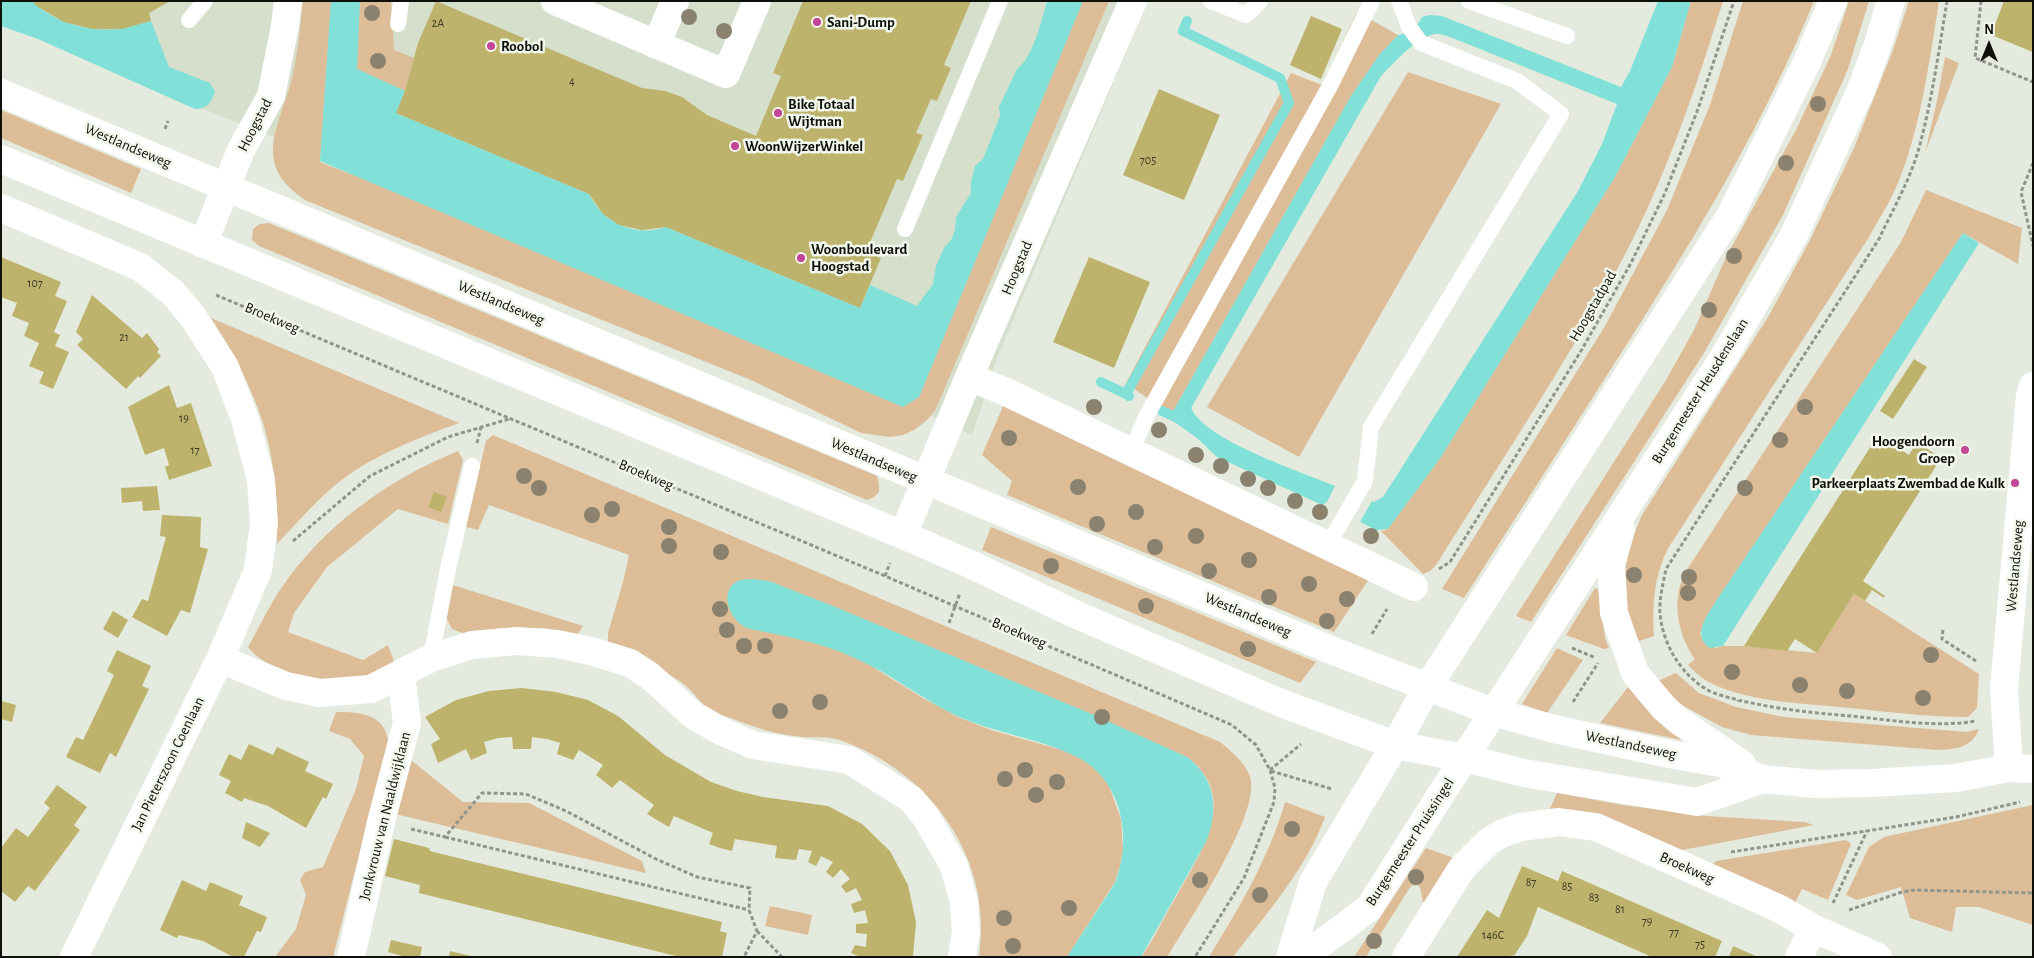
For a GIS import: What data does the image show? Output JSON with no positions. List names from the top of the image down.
{
  "streets": {
    "main road": [
      "Hoogstad",
      "Westlandseweg",
      "Broekweg",
      "Burgemeester Heusdenslaan",
      "Jan Pieterszoon Coenlaan",
      "Jonkvrouw van Naaldwijklaan",
      "Burgemeester Pruissingel"
    ],
    "path": ["Hoogstadpad"]
  },
  "crossings": [
    ["Hoogstad", "Westlandseweg"],
    ["Westlandseweg", "Burgemeester Heusdenslaan"],
    ["Westlandseweg", "Burgemeester Pruissingel"],
    ["Burgemeester Heusdenslaan", "Burgemeester Pruissingel"]
  ],
  "places": [
    "Sani-Dump",
    "Roobol",
    "Bike Totaal Wijtman",
    "WoonWijzerWinkel",
    "Woonboulevard Hoogstad",
    "Hoogendoorn Groep",
    "Parkeerplaats Zwembad de Kulk"
  ],
  "house_numbers": [
    "2A",
    "4",
    "705",
    "107",
    "21",
    "19",
    "17",
    "87",
    "85",
    "83",
    "81",
    "79",
    "77",
    "146C",
    "75"
  ],
  "north": "top"
}
